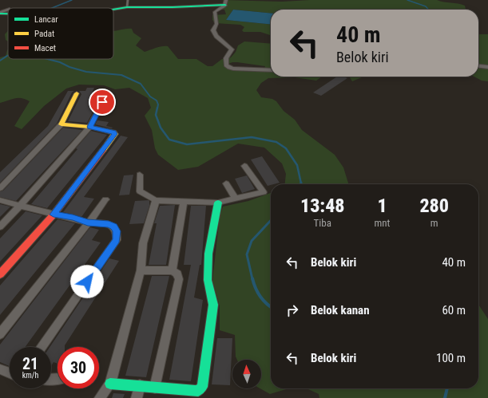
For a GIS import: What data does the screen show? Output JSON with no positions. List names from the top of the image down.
{
  "legend": ["Lancar", "Padat", "Macet"],
  "north": "top",
  "page": {
    "turn": ["40 m", "Belok kiri"],
    "eta": [
      "13:48",
      "Tiba",
      "1",
      "mnt",
      "280",
      "m"
    ],
    "list": [
      {
        "name": "Belok kiri",
        "value": "40 m"
      },
      {
        "name": "Belok kanan",
        "value": "60 m"
      },
      {
        "name": "Belok kiri",
        "value": "100 m"
      }
    ],
    "speed": "21 km/h",
    "limit": "30"
  }
}
